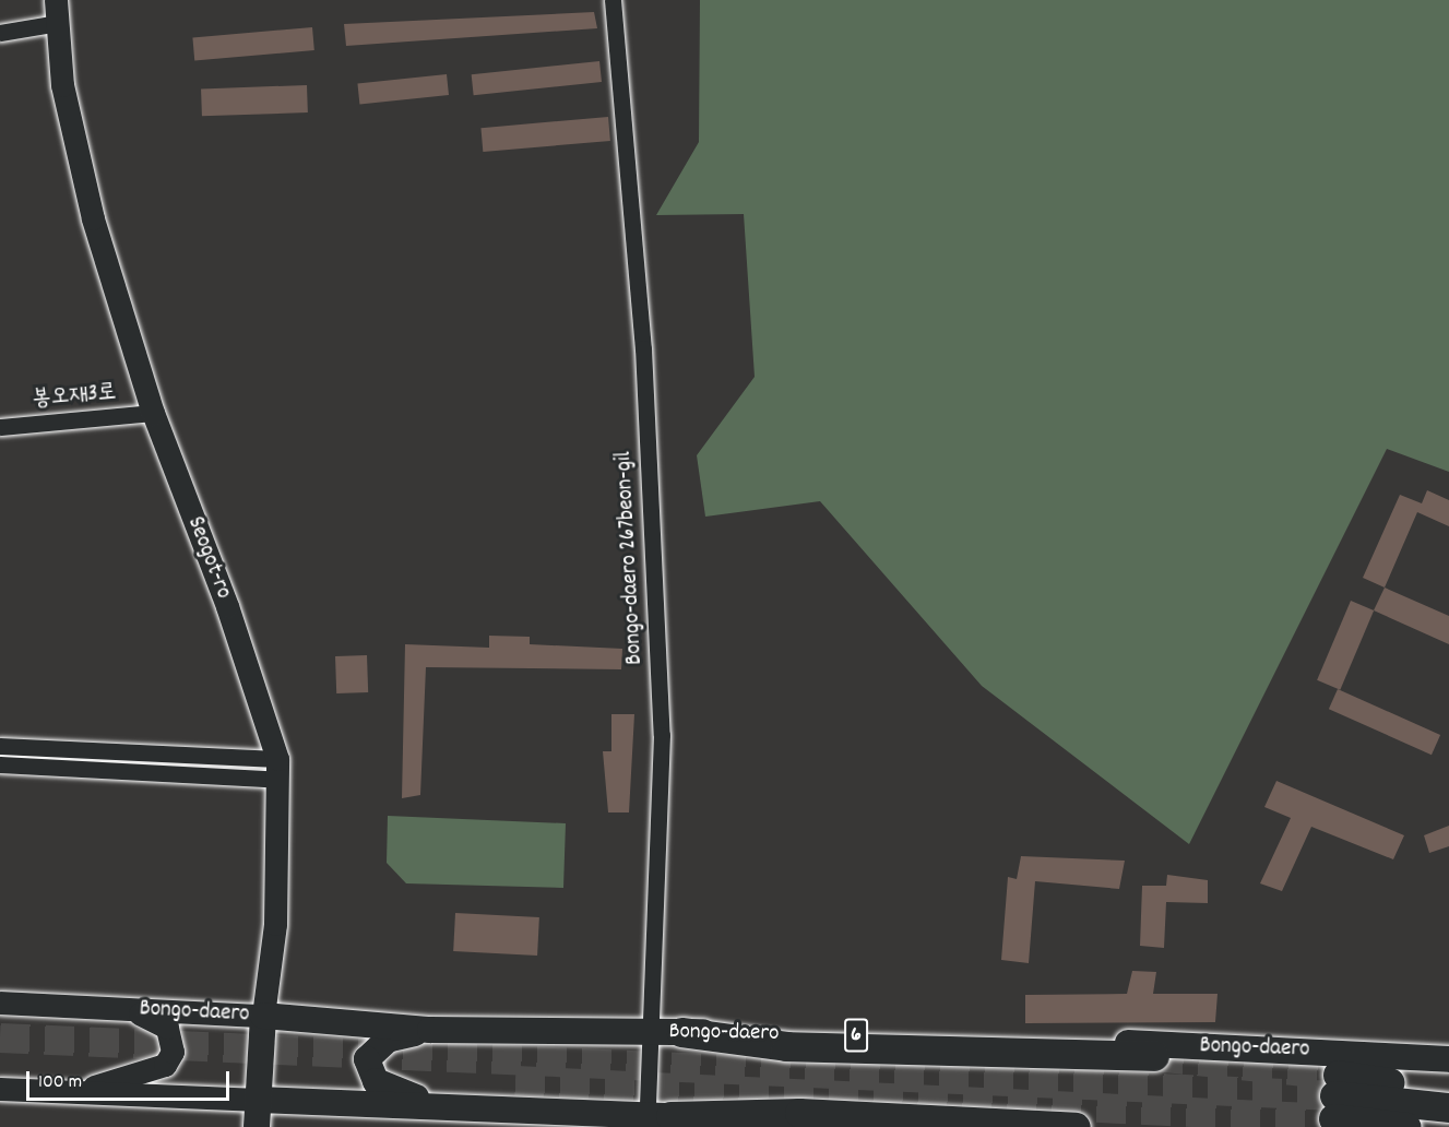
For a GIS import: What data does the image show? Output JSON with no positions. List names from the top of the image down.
{
  "streets": {
    "main road": ["Seogot-ro", "Bongo-daero", "6"],
    "street": ["봉오재3로", "Bongo-daero 267beon-gil"]
  },
  "crossings": [
    ["봉오재3로", "Seogot-ro"],
    ["Seogot-ro", "Bongo-daero"],
    ["Bongo-daero 267beon-gil", "Bongo-daero"]
  ],
  "scale_bar": "100 m"
}
